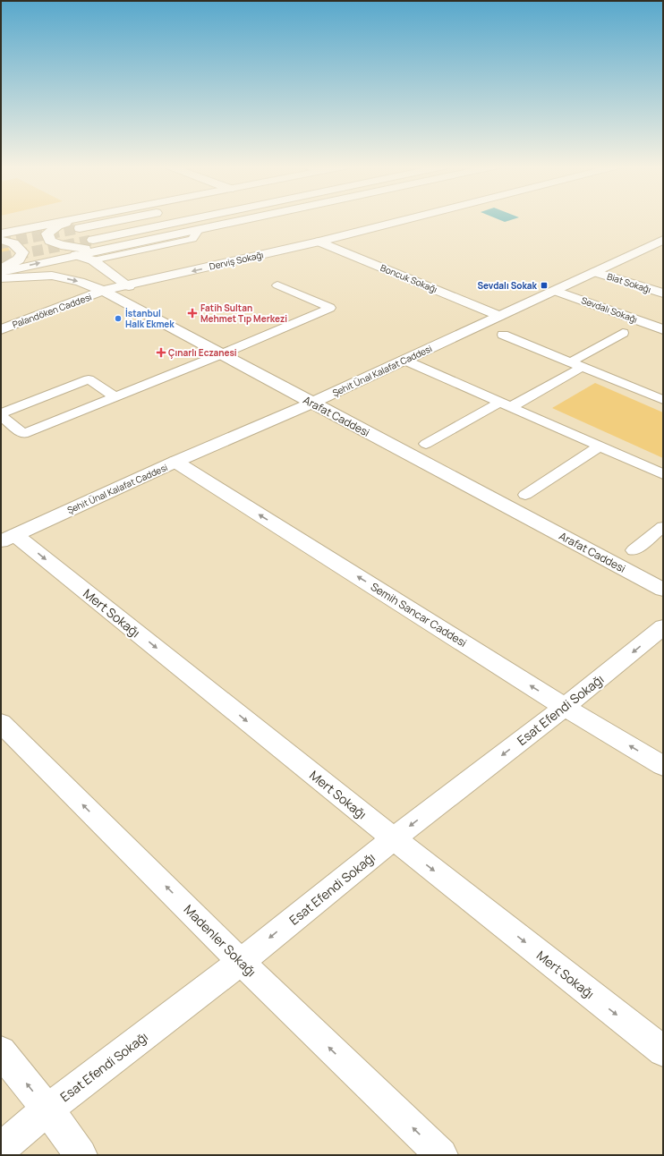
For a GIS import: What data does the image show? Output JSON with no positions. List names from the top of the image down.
{
  "streets": {
    "main road": [
      "Derviş Sokağı",
      "Boncuk Sokağı",
      "Biat Sokağı",
      "Sevdalı Sokağı",
      "Palandöken Caddesi",
      "Şehit Ünal Kalafat Caddesi",
      "Arafat Caddesi",
      "Mert Sokağı",
      "Semih Sancar Caddesi",
      "Esat Efendi Sokağı",
      "Madenler Sokağı"
    ]
  },
  "crossings": [
    ["Derviş Sokağı", "Boncuk Sokağı"],
    ["Derviş Sokağı", "Palandöken Caddesi"],
    ["Derviş Sokağı", "Arafat Caddesi"],
    ["Boncuk Sokağı", "Şehit Ünal Kalafat Caddesi"],
    ["Biat Sokağı", "Şehit Ünal Kalafat Caddesi"],
    ["Sevdalı Sokağı", "Şehit Ünal Kalafat Caddesi"],
    ["Palandöken Caddesi", "Arafat Caddesi"],
    ["Şehit Ünal Kalafat Caddesi", "Arafat Caddesi"],
    ["Şehit Ünal Kalafat Caddesi", "Mert Sokağı"],
    ["Şehit Ünal Kalafat Caddesi", "Semih Sancar Caddesi"],
    ["Mert Sokağı", "Esat Efendi Sokağı"],
    ["Semih Sancar Caddesi", "Esat Efendi Sokağı"],
    ["Esat Efendi Sokağı", "Madenler Sokağı"]
  ],
  "one_way": [
    "Mert Sokağı",
    "Semih Sancar Caddesi",
    "Esat Efendi Sokağı",
    "Madenler Sokağı"
  ],
  "places": {
    "transit": ["Sevdalı Sokak"],
    "health": ["Fatih Sultan Mehmet Tıp Merkezi", "Çınarlı Eczanesi"],
    "other": ["İstanbul Halk Ekmek"]
  }
}
